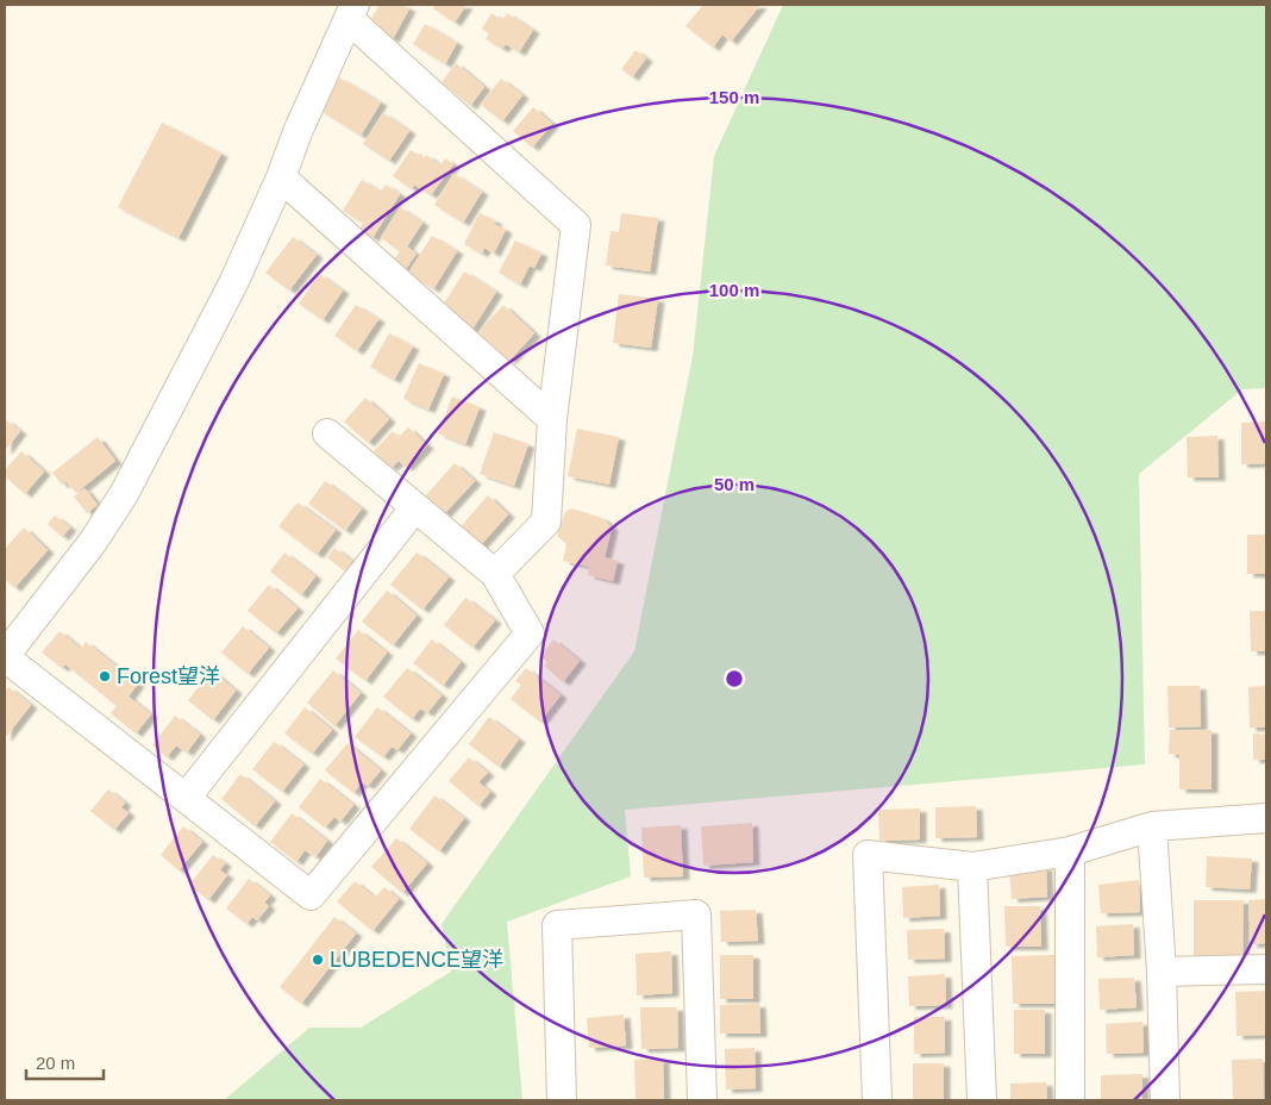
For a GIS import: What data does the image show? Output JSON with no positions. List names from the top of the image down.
{
  "places": ["Forest望洋", "LUBEDENCE望洋"],
  "scale_bar": "20 m",
  "rings": ["150 m", "100 m", "50 m"]
}
